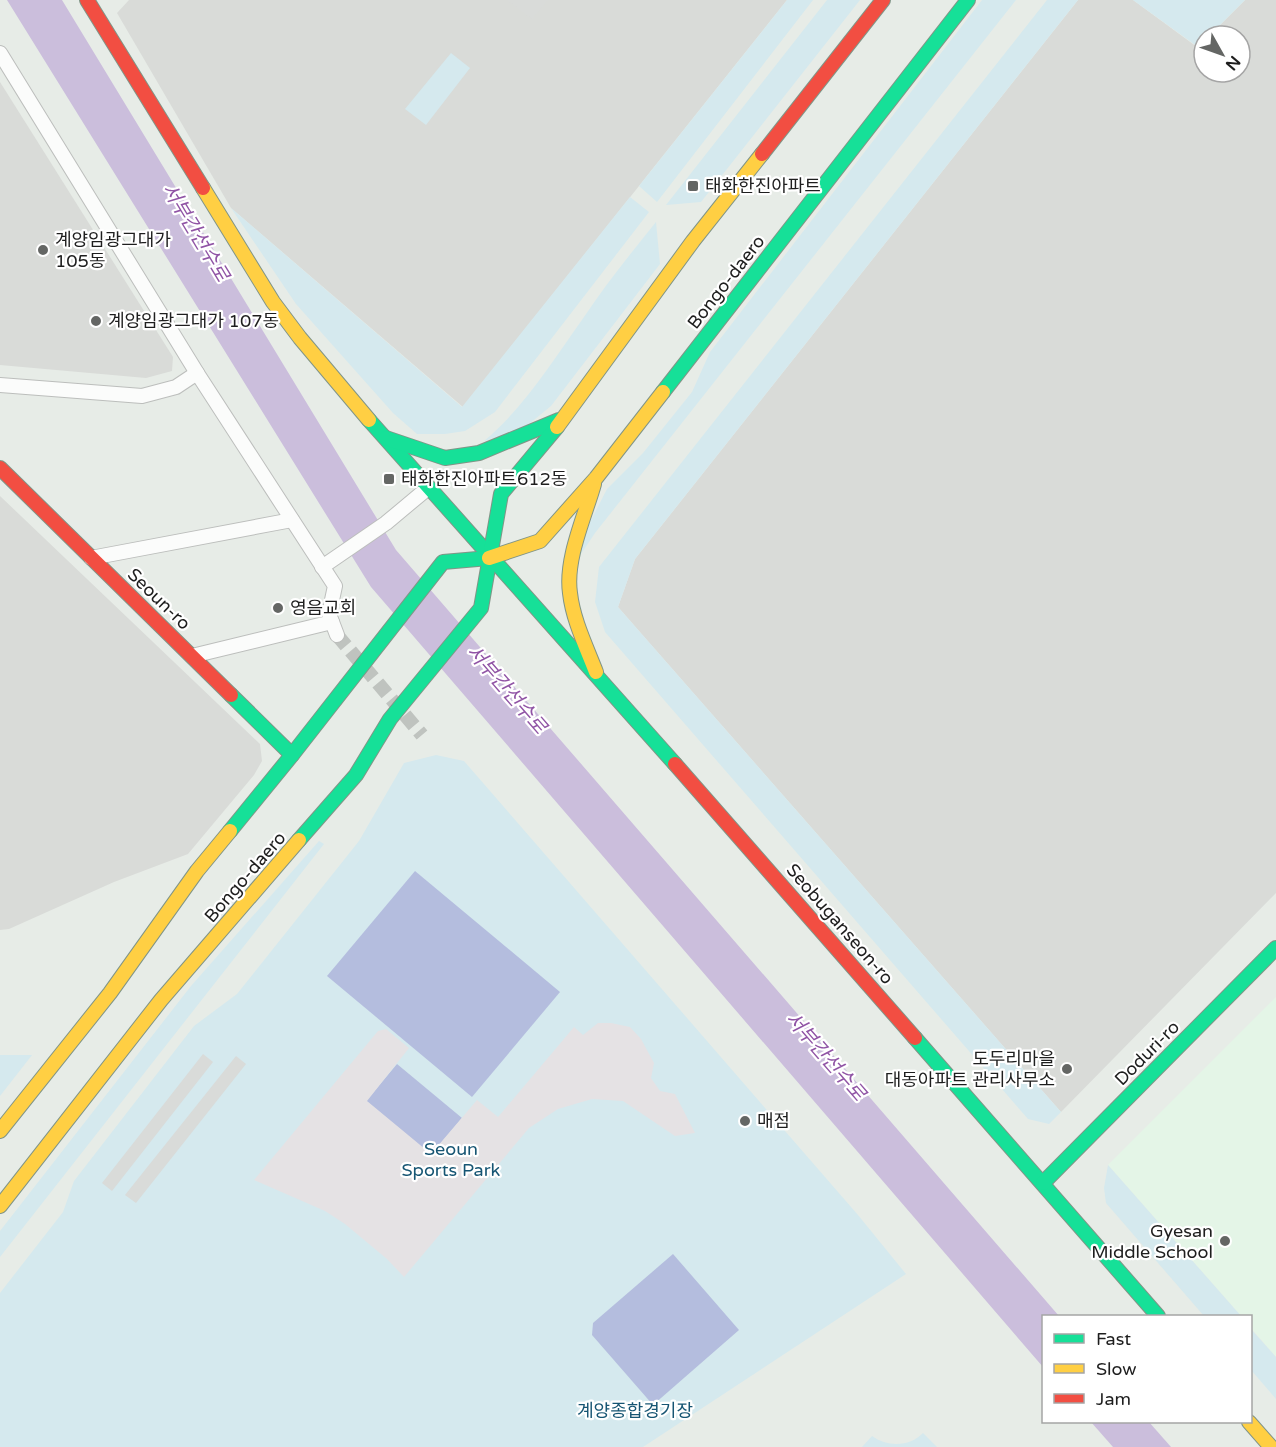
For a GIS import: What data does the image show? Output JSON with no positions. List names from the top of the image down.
{
  "streets": {
    "main road": [
      "Bongo-daero",
      "Seoun-ro",
      "Seobuganseon-ro",
      "Doduri-ro"
    ]
  },
  "crossings": [
    ["Bongo-daero", "Seoun-ro"],
    ["Bongo-daero", "Seobuganseon-ro"],
    ["Seobuganseon-ro", "Doduri-ro"]
  ],
  "water": ["서부간선수로"],
  "parks": ["Seoun Sports Park", "계양종합경기장"],
  "places": {
    "transit": ["태화한진아파트", "태화한진아파트612동"],
    "other": [
      "계양임광그대가 105동",
      "계양임광그대가 107동",
      "영음교회",
      "도두리마을 대동아파트 관리사무소",
      "매점",
      "Gyesan Middle School"
    ]
  },
  "legend": ["Fast", "Slow", "Jam"],
  "north": "bottom right"
}
